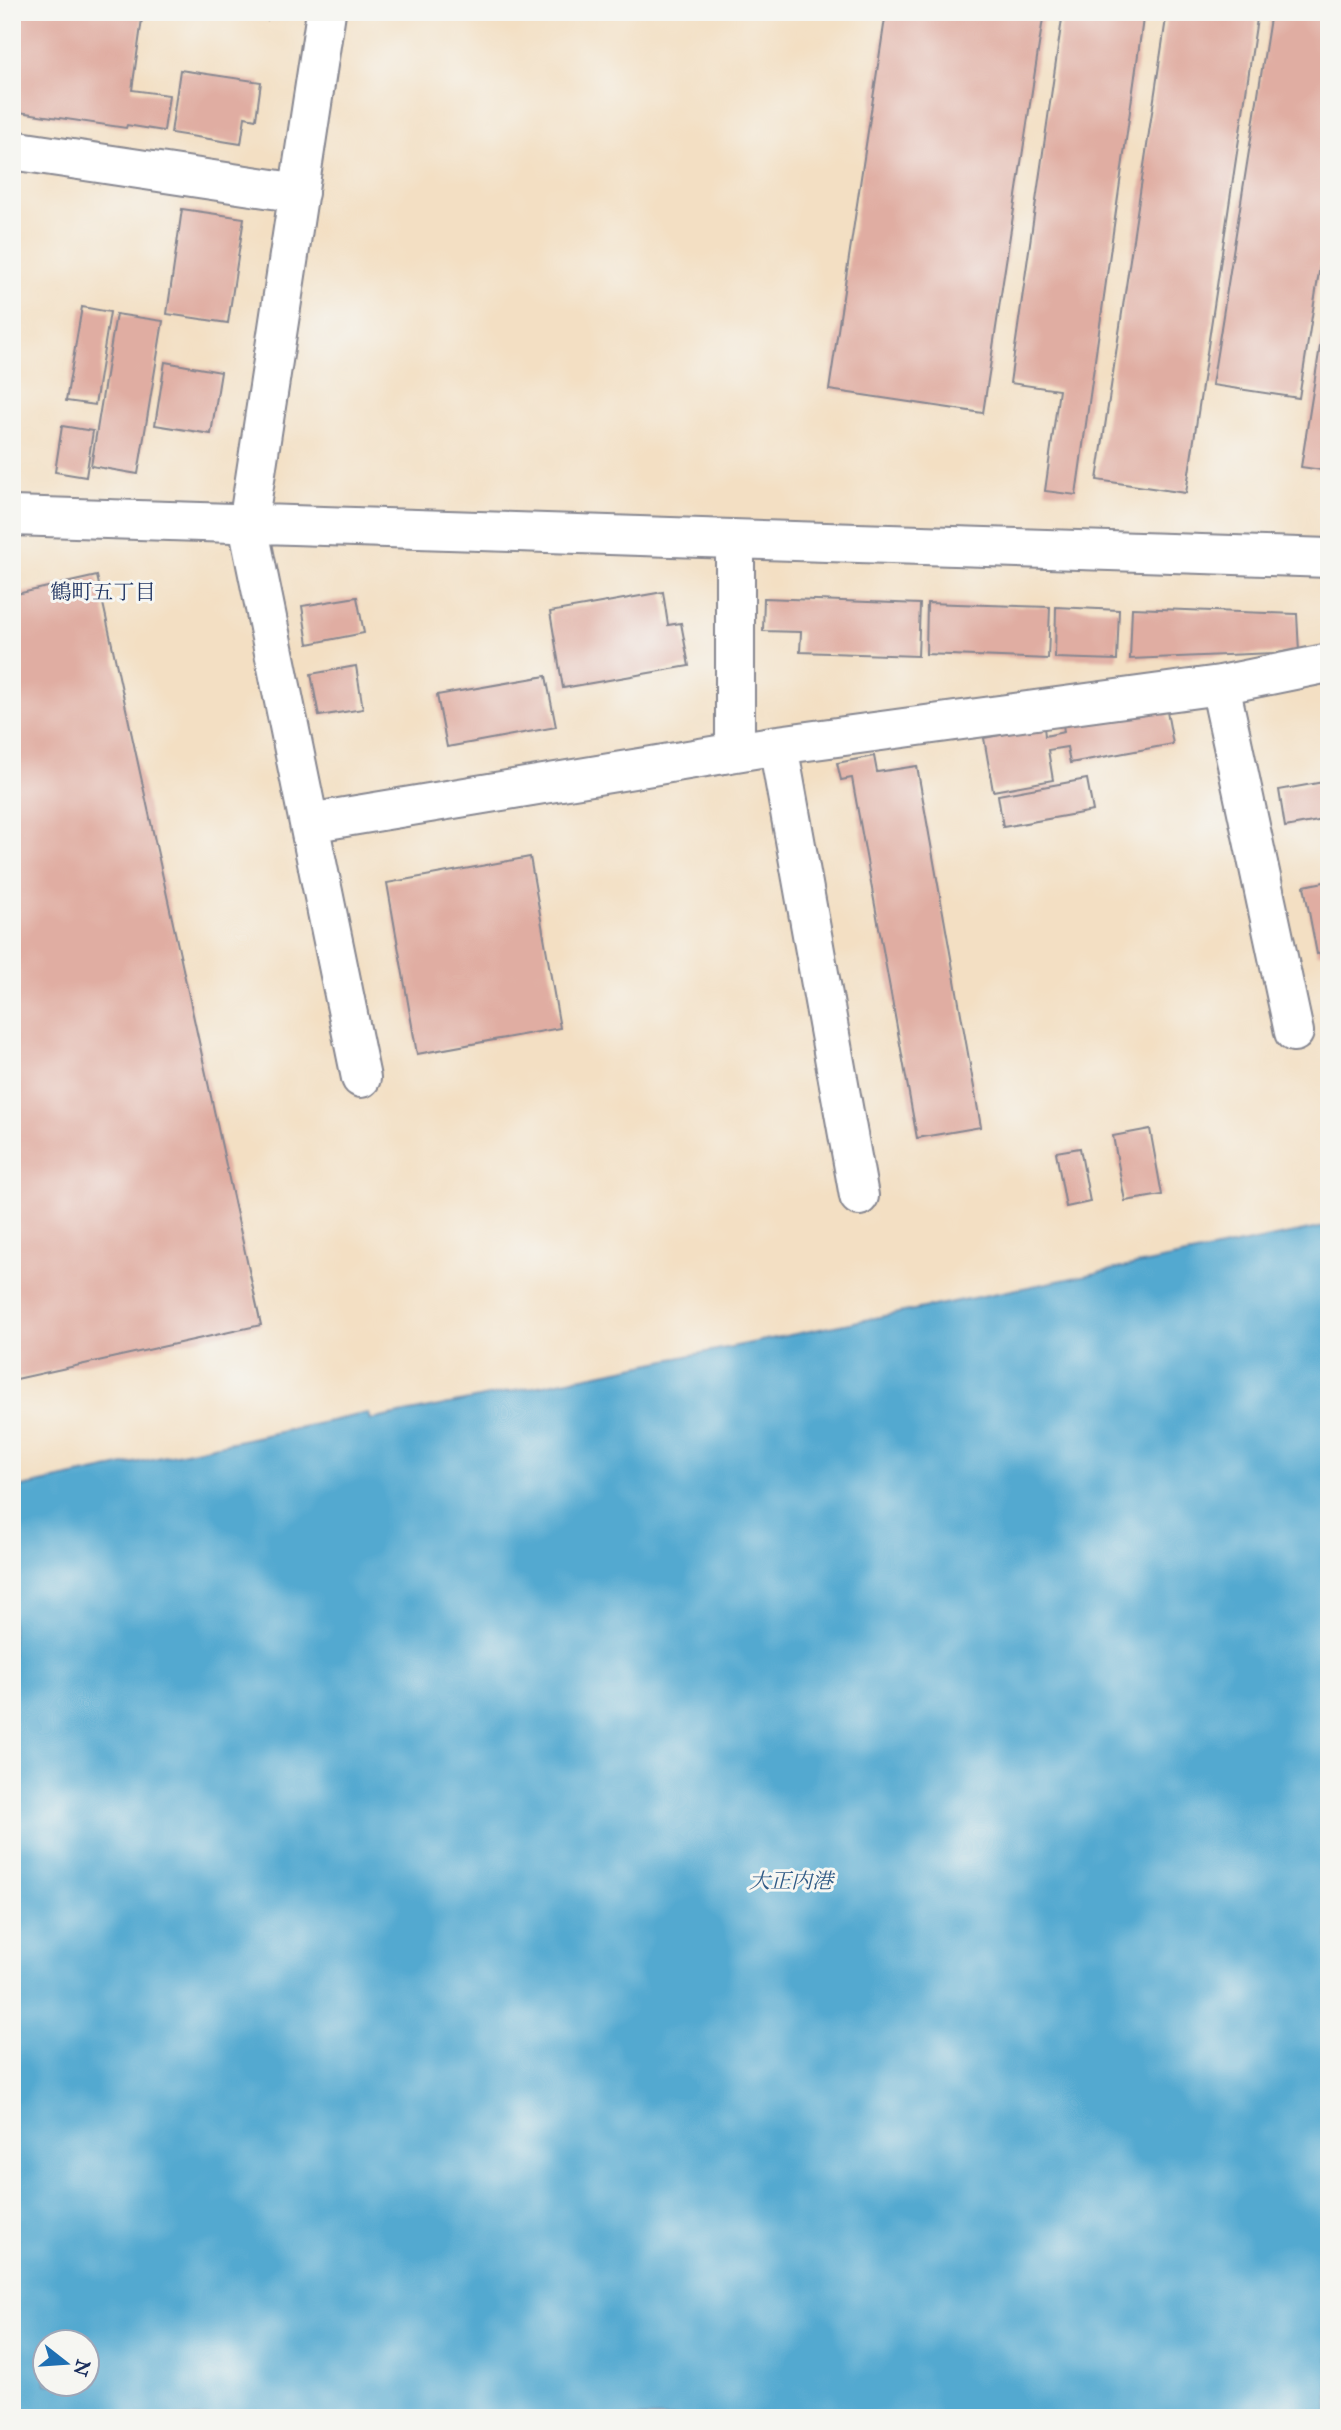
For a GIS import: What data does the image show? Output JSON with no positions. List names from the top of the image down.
{
  "districts": ["鶴町五丁目"],
  "water": ["大正内港"],
  "north": "right"
}
